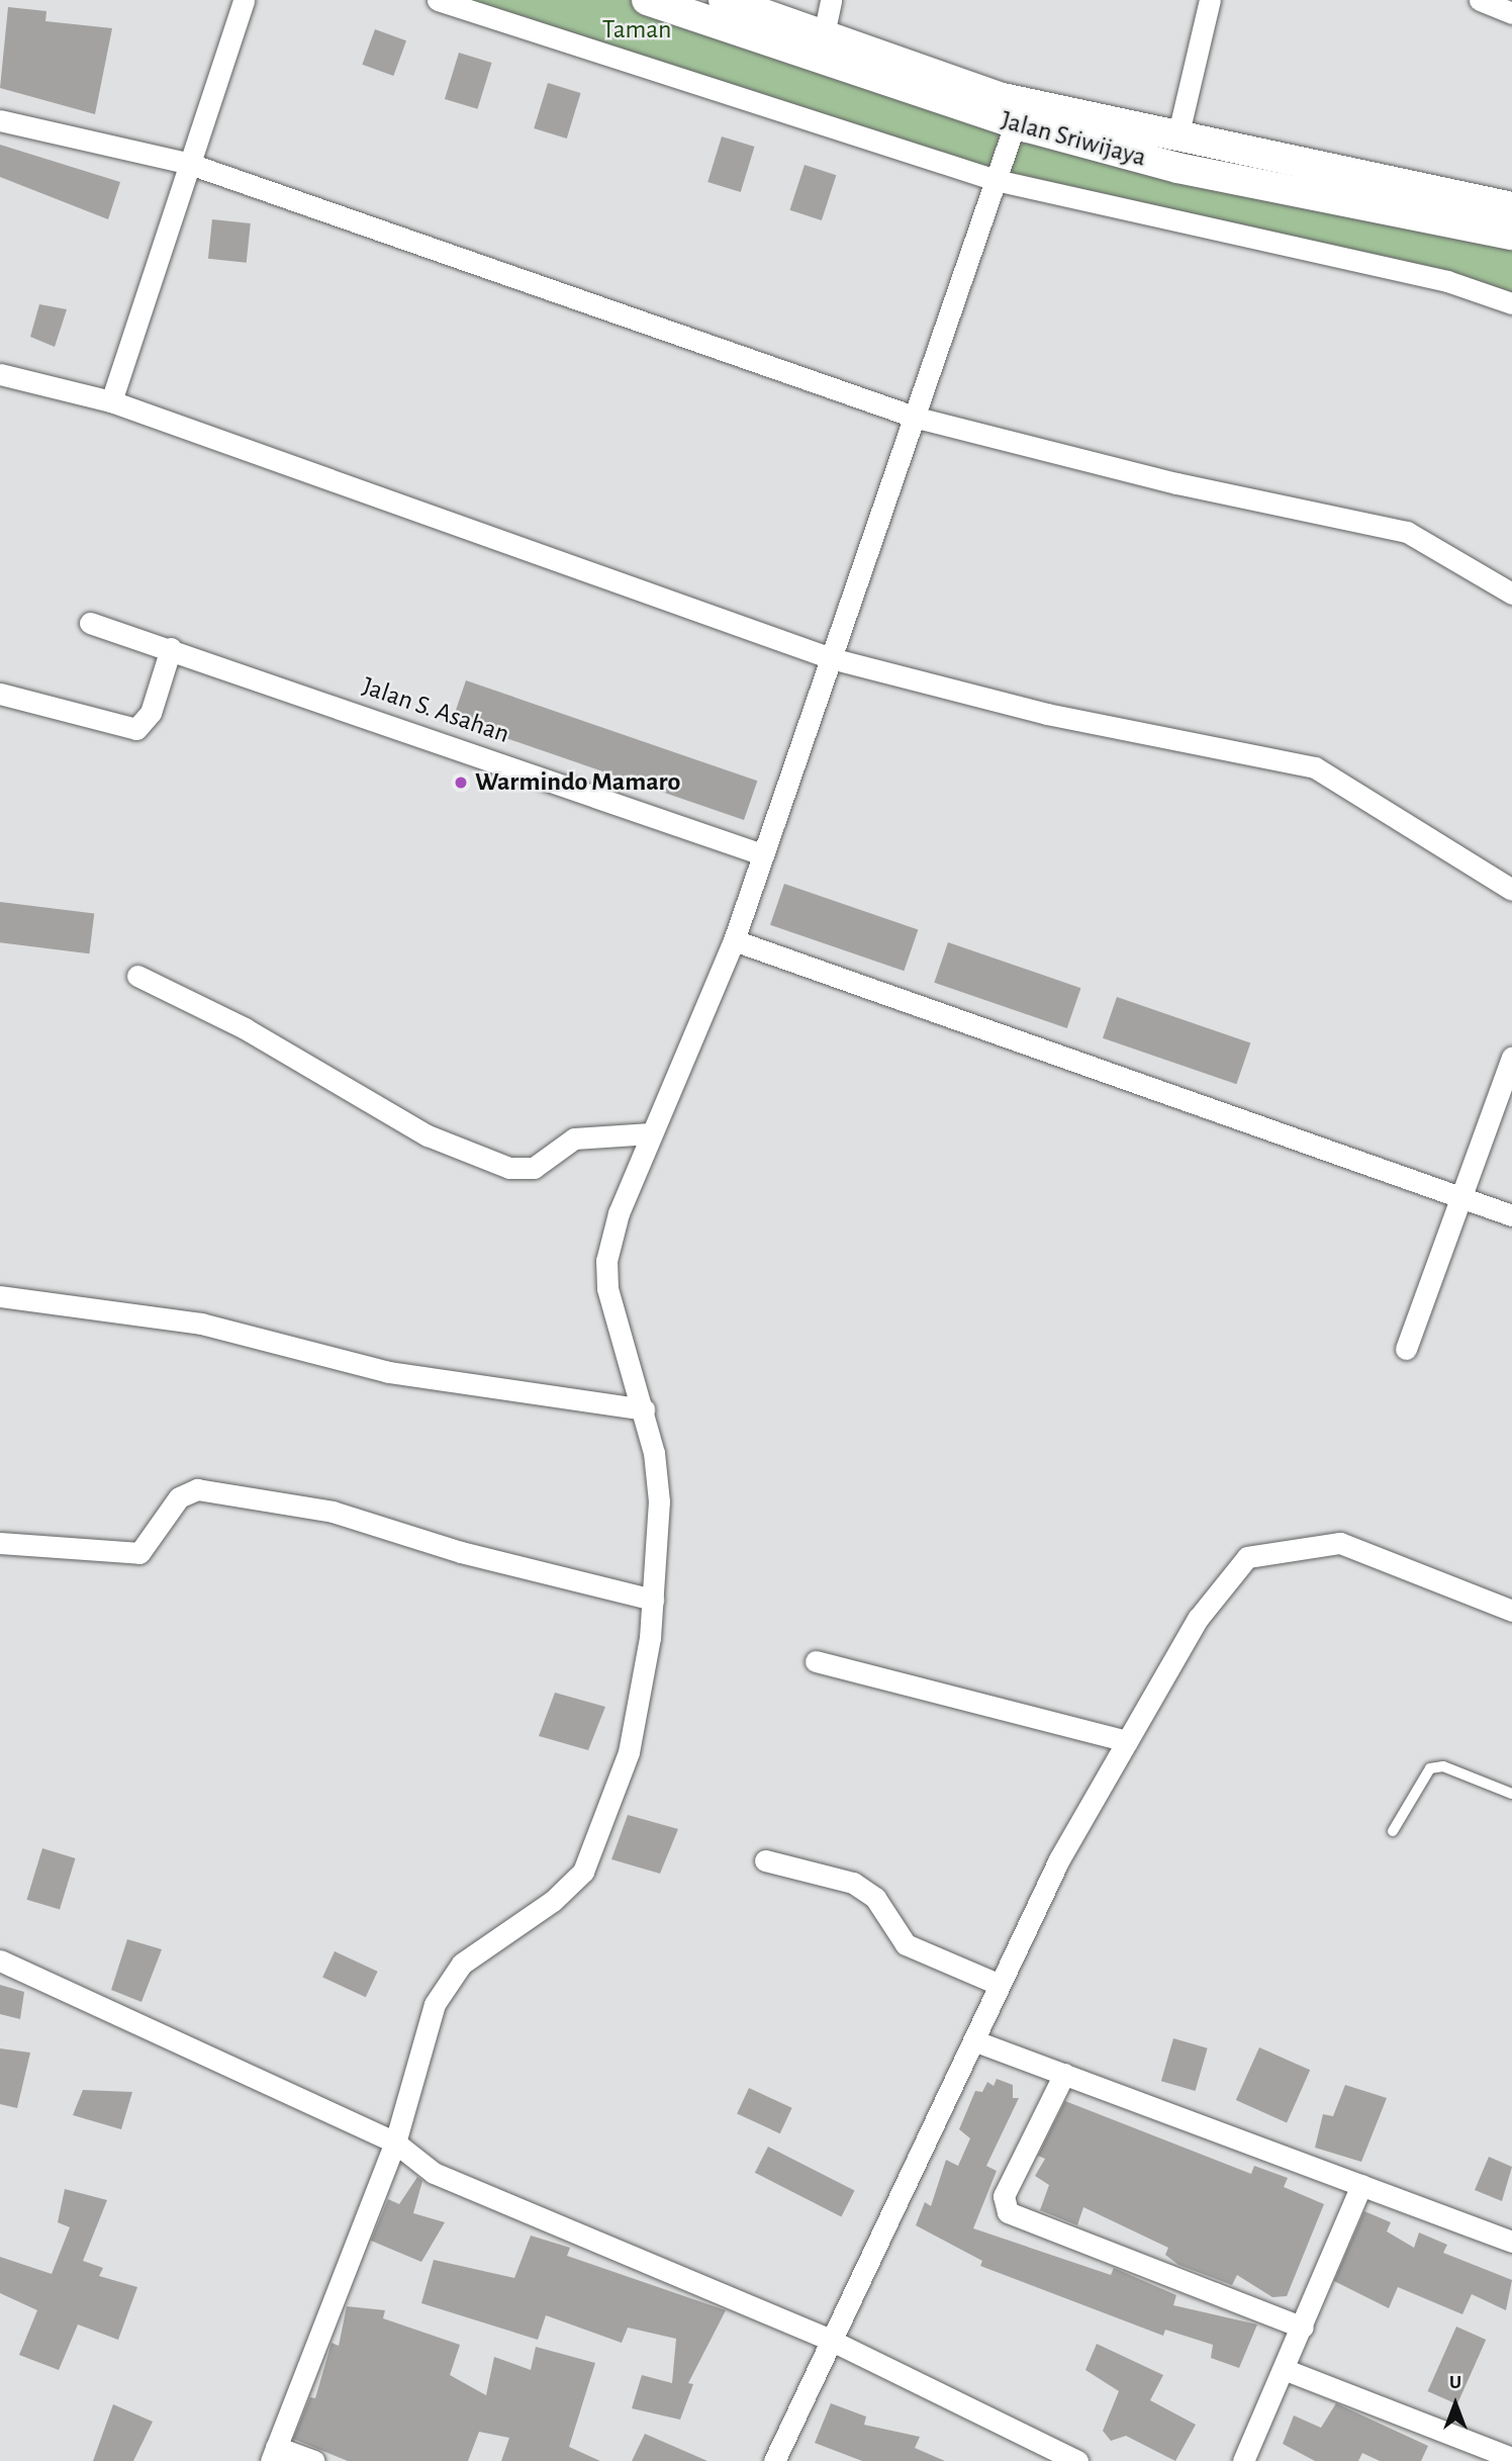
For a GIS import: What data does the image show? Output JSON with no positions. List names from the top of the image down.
{
  "streets": {
    "main road": ["Jalan Sriwijaya"],
    "street": ["Jalan S. Asahan"]
  },
  "parks": ["Taman"],
  "places": ["Warmindo Mamaro"],
  "north": "top"
}
